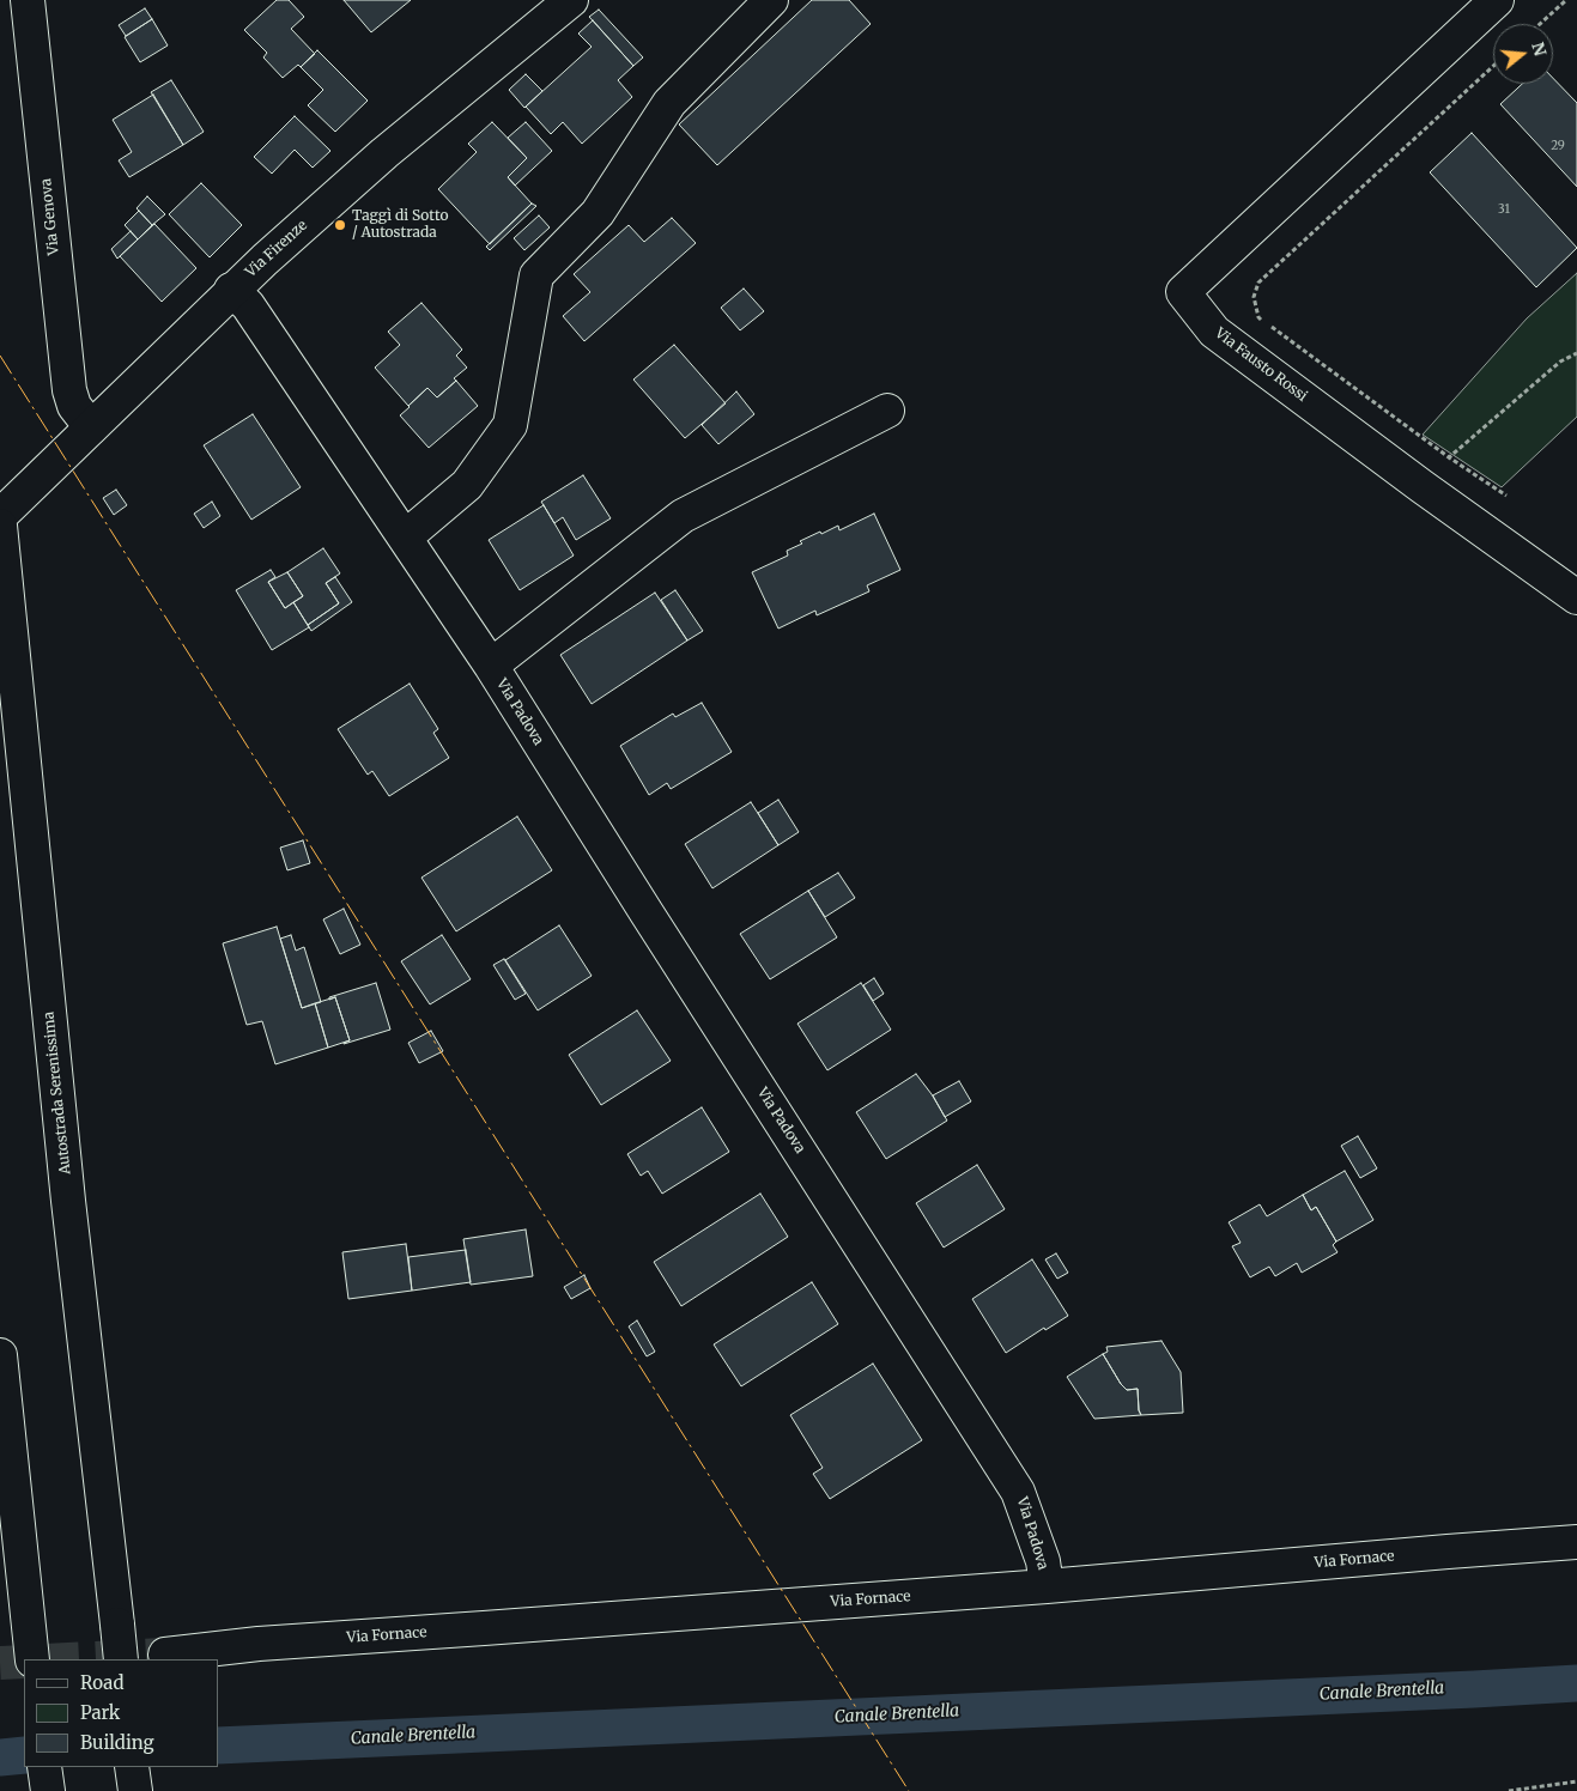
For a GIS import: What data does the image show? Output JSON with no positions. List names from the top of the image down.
{
  "streets": {
    "main road": [
      "Via Genova",
      "Via Firenze",
      "Via Fausto Rossi",
      "Via Padova",
      "Autostrada Serenissima",
      "Via Fornace"
    ]
  },
  "crossings": [
    ["Via Genova", "Via Firenze"],
    ["Via Firenze", "Via Padova"],
    ["Via Padova", "Via Fornace"]
  ],
  "water": ["Canale Brentella"],
  "places": ["Taggì di Sotto / Autostrada"],
  "house_numbers": ["29", "31"],
  "legend": ["Road", "Park", "Building"],
  "north": "right"
}
